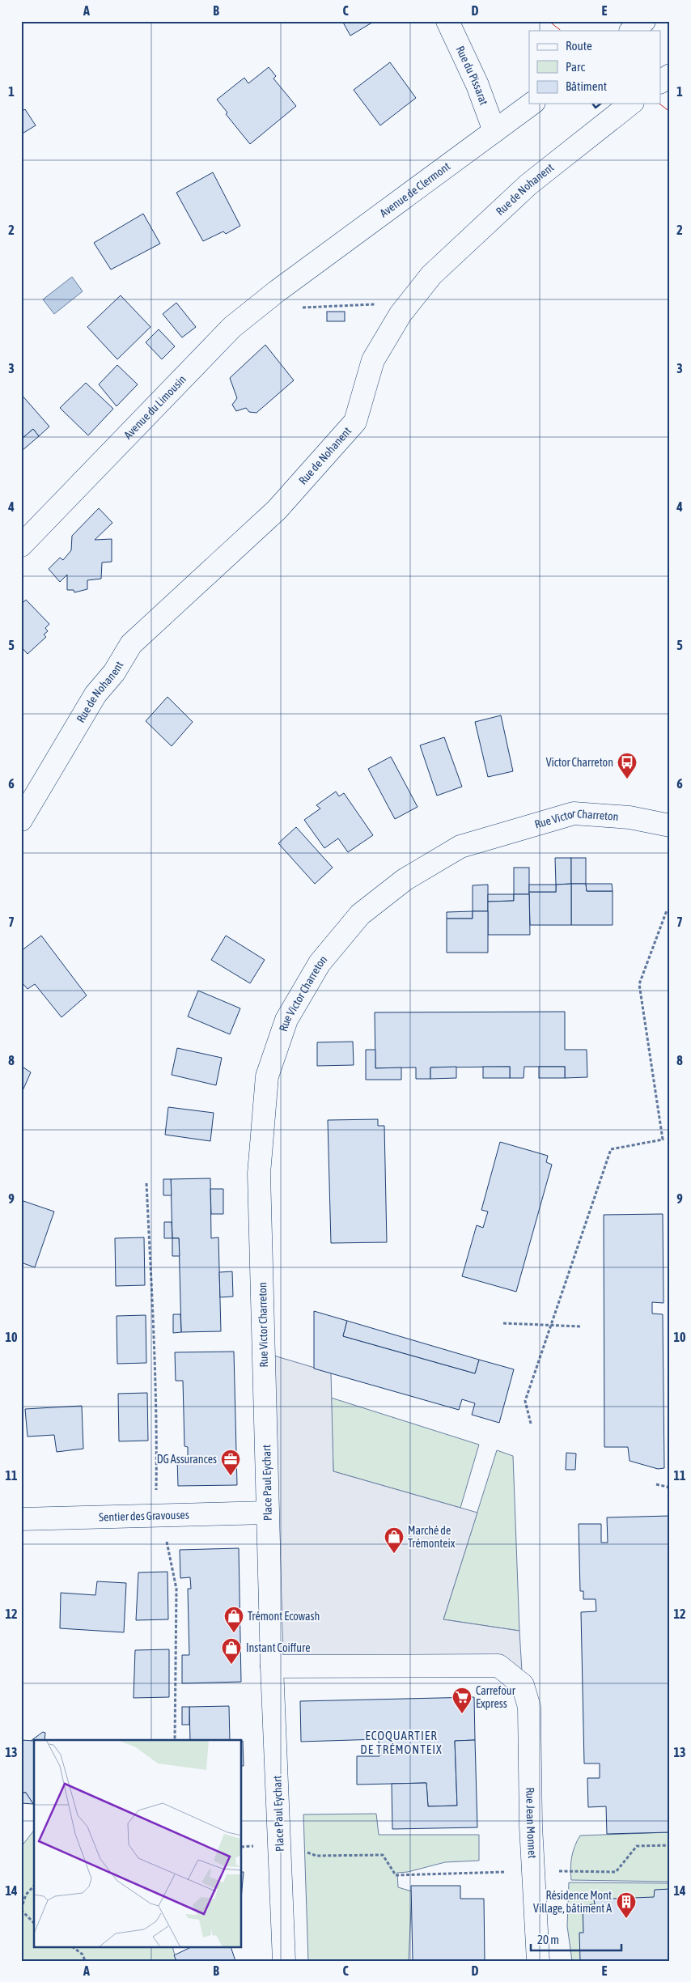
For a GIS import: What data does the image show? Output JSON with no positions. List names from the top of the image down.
{
  "streets": {
    "street": [
      "Rue du Pissarat",
      "Rue de Nohanent",
      "Avenue de Clermont",
      "Avenue du Limousin",
      "Rue Victor Charreton",
      "Place Paul Eychart",
      "Sentier des Gravouses",
      "Rue Jean Monnet"
    ]
  },
  "crossings": [
    ["Rue du Pissarat", "Avenue de Clermont"],
    ["Avenue de Clermont", "Avenue du Limousin"],
    ["Rue Victor Charreton", "Place Paul Eychart"],
    ["Place Paul Eychart", "Sentier des Gravouses"],
    ["Place Paul Eychart", "Rue Jean Monnet"]
  ],
  "districts": ["ECOQUARTIER DE TRÉMONTEIX"],
  "places": {
    "bus stop": ["Victor Charreton"],
    "office": ["DG Assurances"],
    "shop": ["Marché de Trémonteix", "Trémont Ecowash", "Instant Coiffure"],
    "supermarket": ["Carrefour Express"],
    "building": ["Résidence Mont Village, bâtiment A"]
  },
  "legend": ["Route", "Parc", "Bâtiment"],
  "scale_bar": "20 m",
  "grid": {
    "columns": [
      "A",
      "B",
      "C",
      "D",
      "E"
    ],
    "rows": [
      "1",
      "2",
      "3",
      "4",
      "5",
      "6",
      "7",
      "8",
      "9",
      "10",
      "11",
      "12",
      "13",
      "14"
    ]
  }
}
